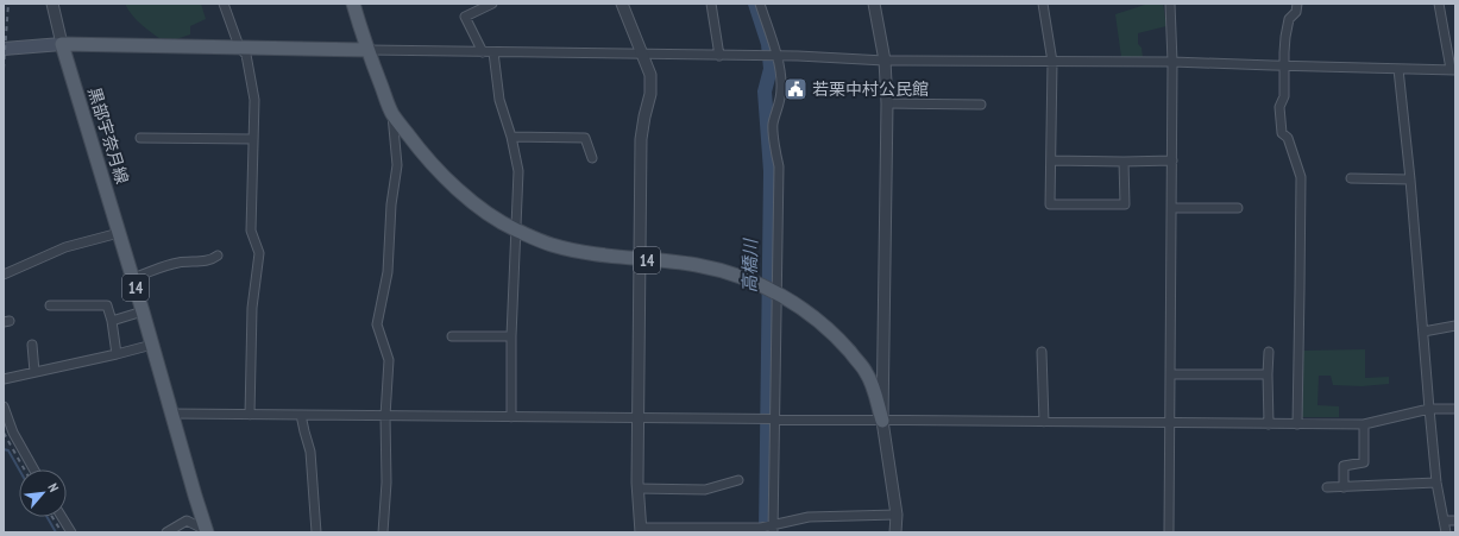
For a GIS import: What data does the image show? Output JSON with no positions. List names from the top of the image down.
{
  "streets": {
    "main road": ["黒部宇奈月線", "14"]
  },
  "water": ["高橋川"],
  "places": {
    "public building": ["若栗中村公民館"]
  },
  "north": "top right"
}
